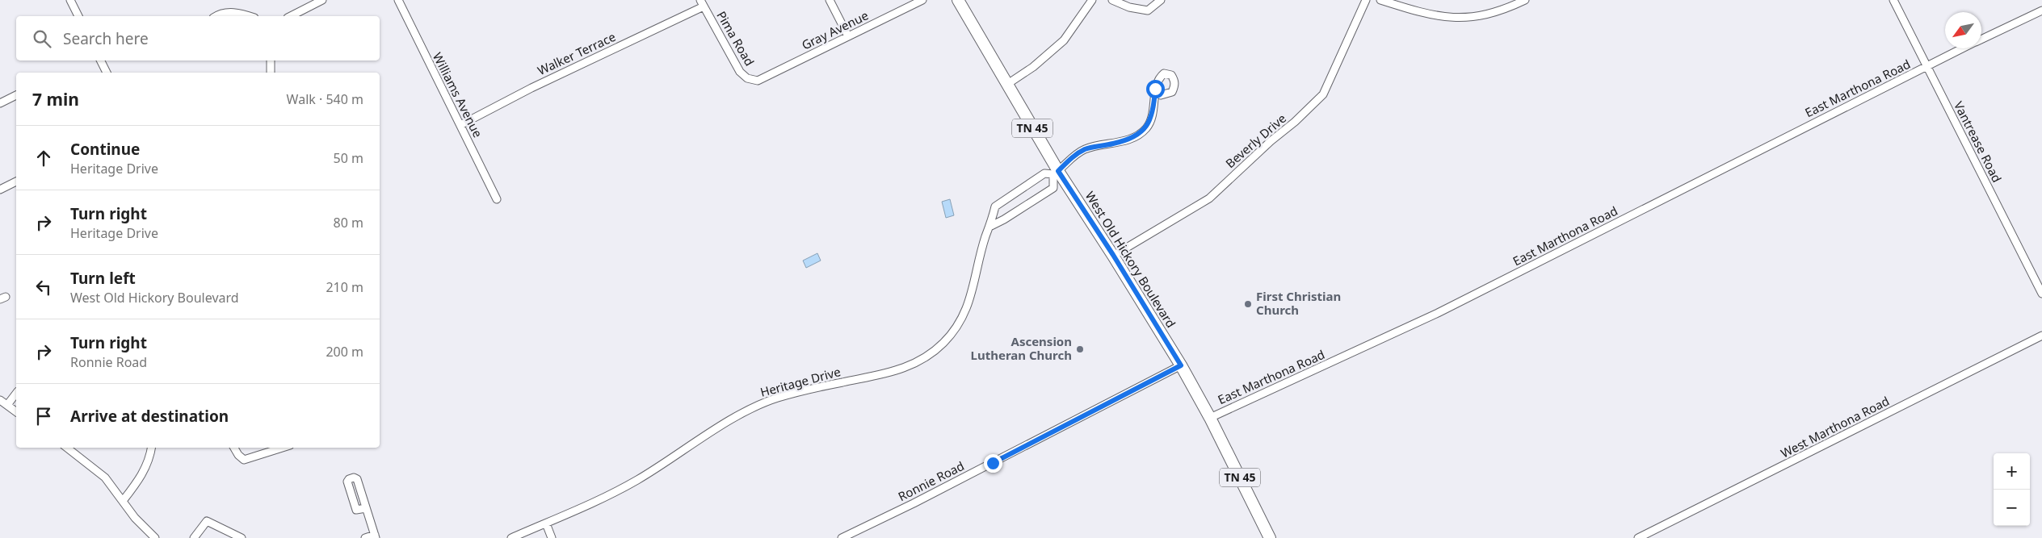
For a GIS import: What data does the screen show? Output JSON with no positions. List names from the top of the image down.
{
  "streets": {
    "main road": ["TN 45", "West Old Hickory Boulevard"],
    "street": [
      "Gray Avenue",
      "Pima Road",
      "Walker Terrace",
      "East Marthona Road",
      "Williams Avenue",
      "Beverly Drive",
      "Vantrease Road",
      "Heritage Drive",
      "West Marthona Road",
      "Ronnie Road"
    ]
  },
  "crossings": [
    ["Gray Avenue", "Pima Road"],
    ["Pima Road", "Walker Terrace"],
    ["Walker Terrace", "Williams Avenue"],
    ["East Marthona Road", "Vantrease Road"],
    ["East Marthona Road", "West Old Hickory Boulevard"],
    ["Beverly Drive", "West Old Hickory Boulevard"],
    ["West Old Hickory Boulevard", "Heritage Drive"],
    ["West Old Hickory Boulevard", "Ronnie Road"]
  ],
  "places": ["First Christian Church", "Ascension Lutheran Church"],
  "north": "bottom left",
  "page": {
    "search": "Search here",
    "heading": ["7 min", "Walk · 540 m"],
    "list": [
      ["Continue", "Heritage Drive", "50 m"],
      ["Turn right", "Heritage Drive", "80 m"],
      ["Turn left", "West Old Hickory Boulevard", "210 m"],
      ["Turn right", "Ronnie Road", "200 m"],
      "Arrive at destination"
    ],
    "map_buttons": ["+", "−"]
  }
}
